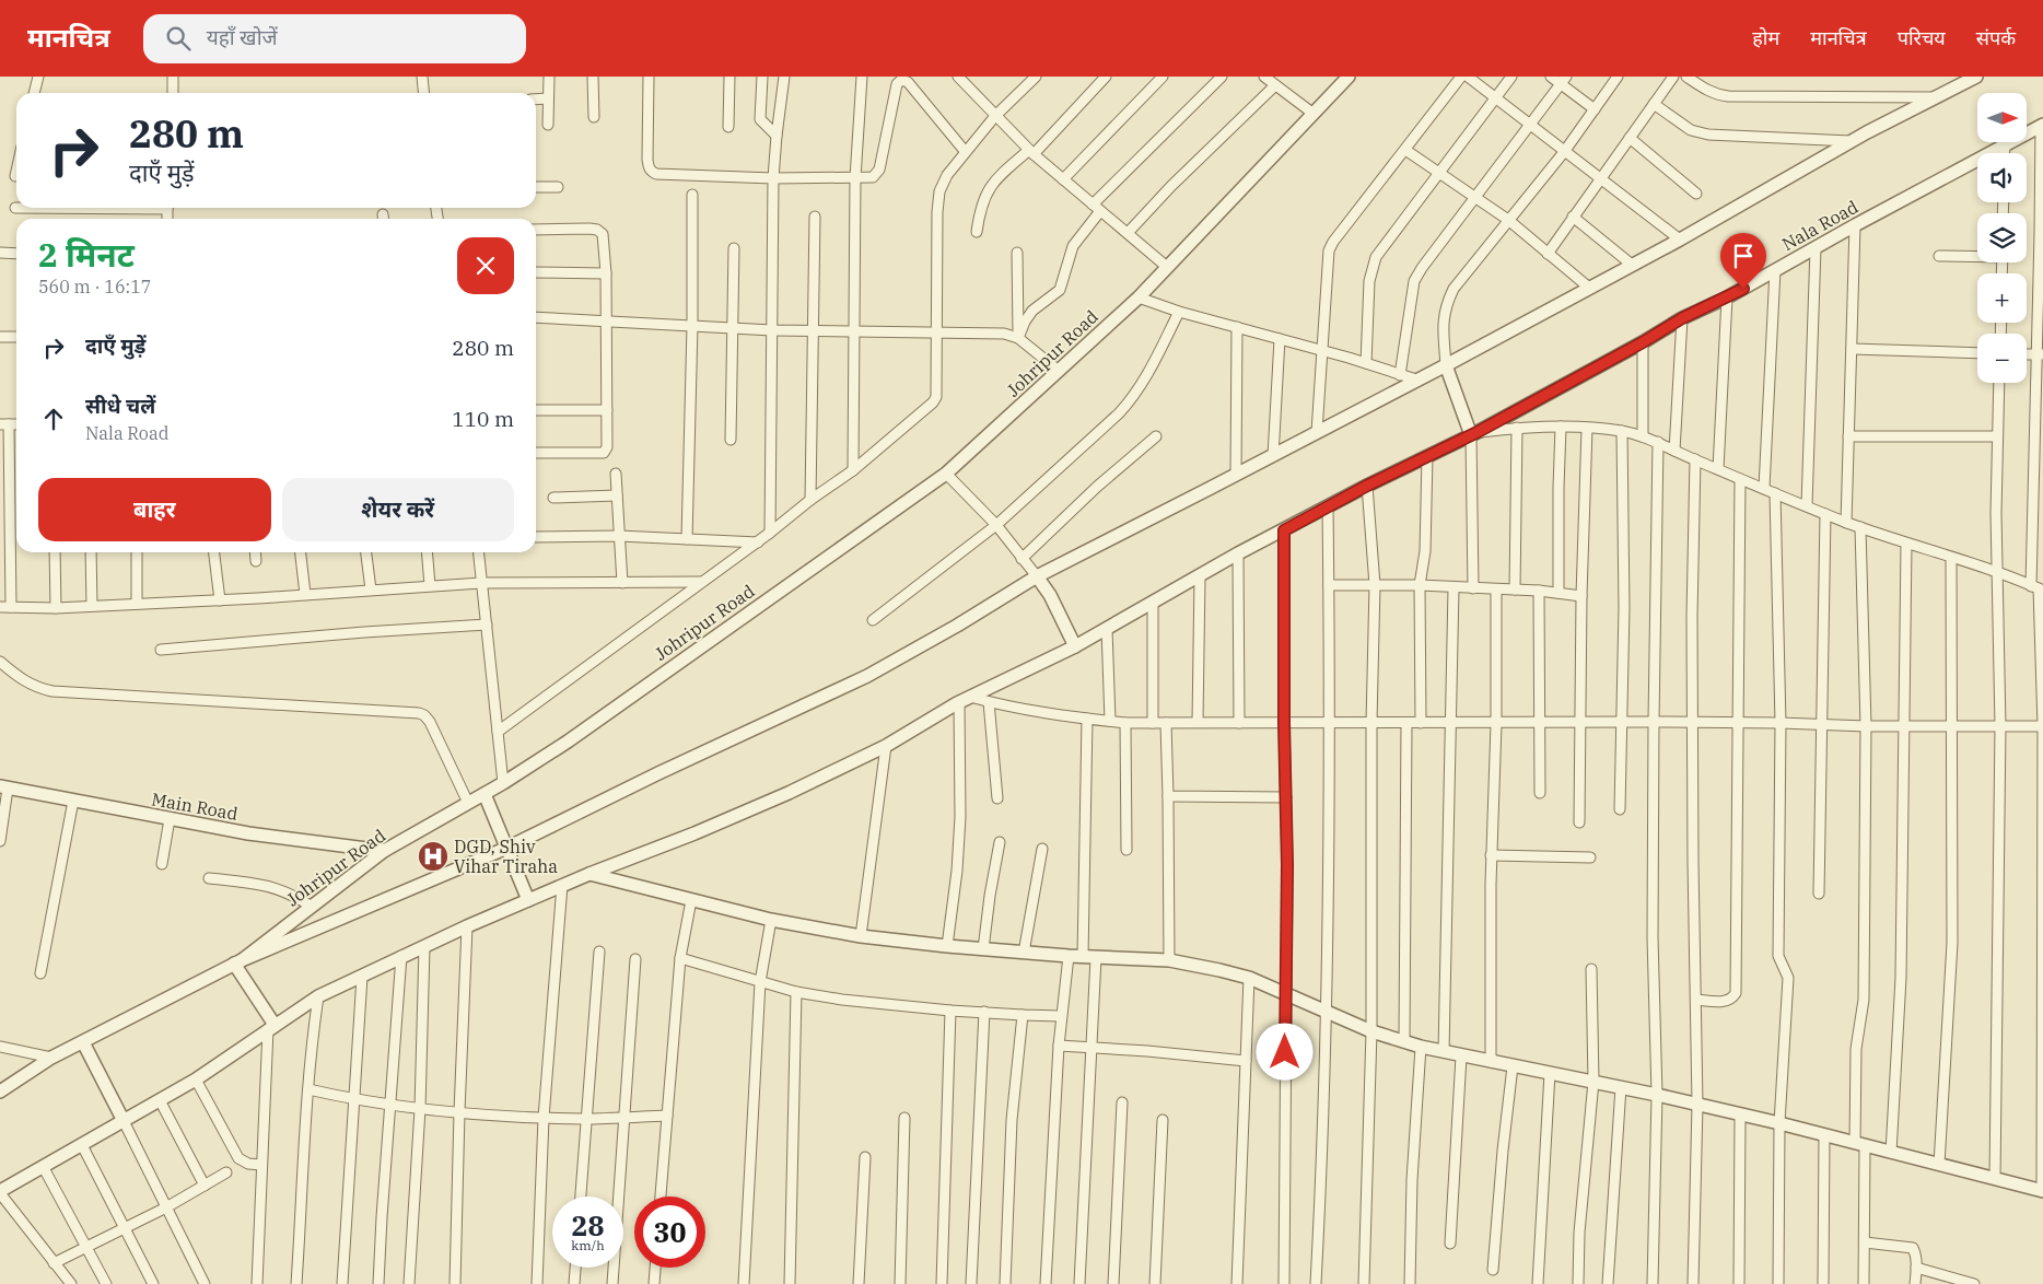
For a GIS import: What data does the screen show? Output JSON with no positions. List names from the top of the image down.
{
  "streets": {
    "street": ["Nala Road", "Johripur Road", "Main Road"]
  },
  "crossings": [
    ["Johripur Road", "Main Road"]
  ],
  "places": {
    "hospital": ["DGD, Shiv Vihar Tiraha"]
  },
  "north": "right",
  "page": {
    "header": "मानचित्र",
    "search": "यहाँ खोजें",
    "nav": [
      "होम",
      "मानचित्र",
      "परिचय",
      "संपर्क"
    ],
    "map_buttons": ["+", "−"],
    "turn": ["280 m", "दाएँ मुड़ें"],
    "heading": ["2 मिनट", "560 m · 16:17"],
    "list": [
      {
        "name": "दाएँ मुड़ें",
        "value": "280 m"
      },
      {
        "name": "सीधे चलें",
        "note": "Nala Road",
        "value": "110 m"
      }
    ],
    "buttons": ["बाहर", "शेयर करें"],
    "speed": "28 km/h",
    "limit": "30"
  }
}
